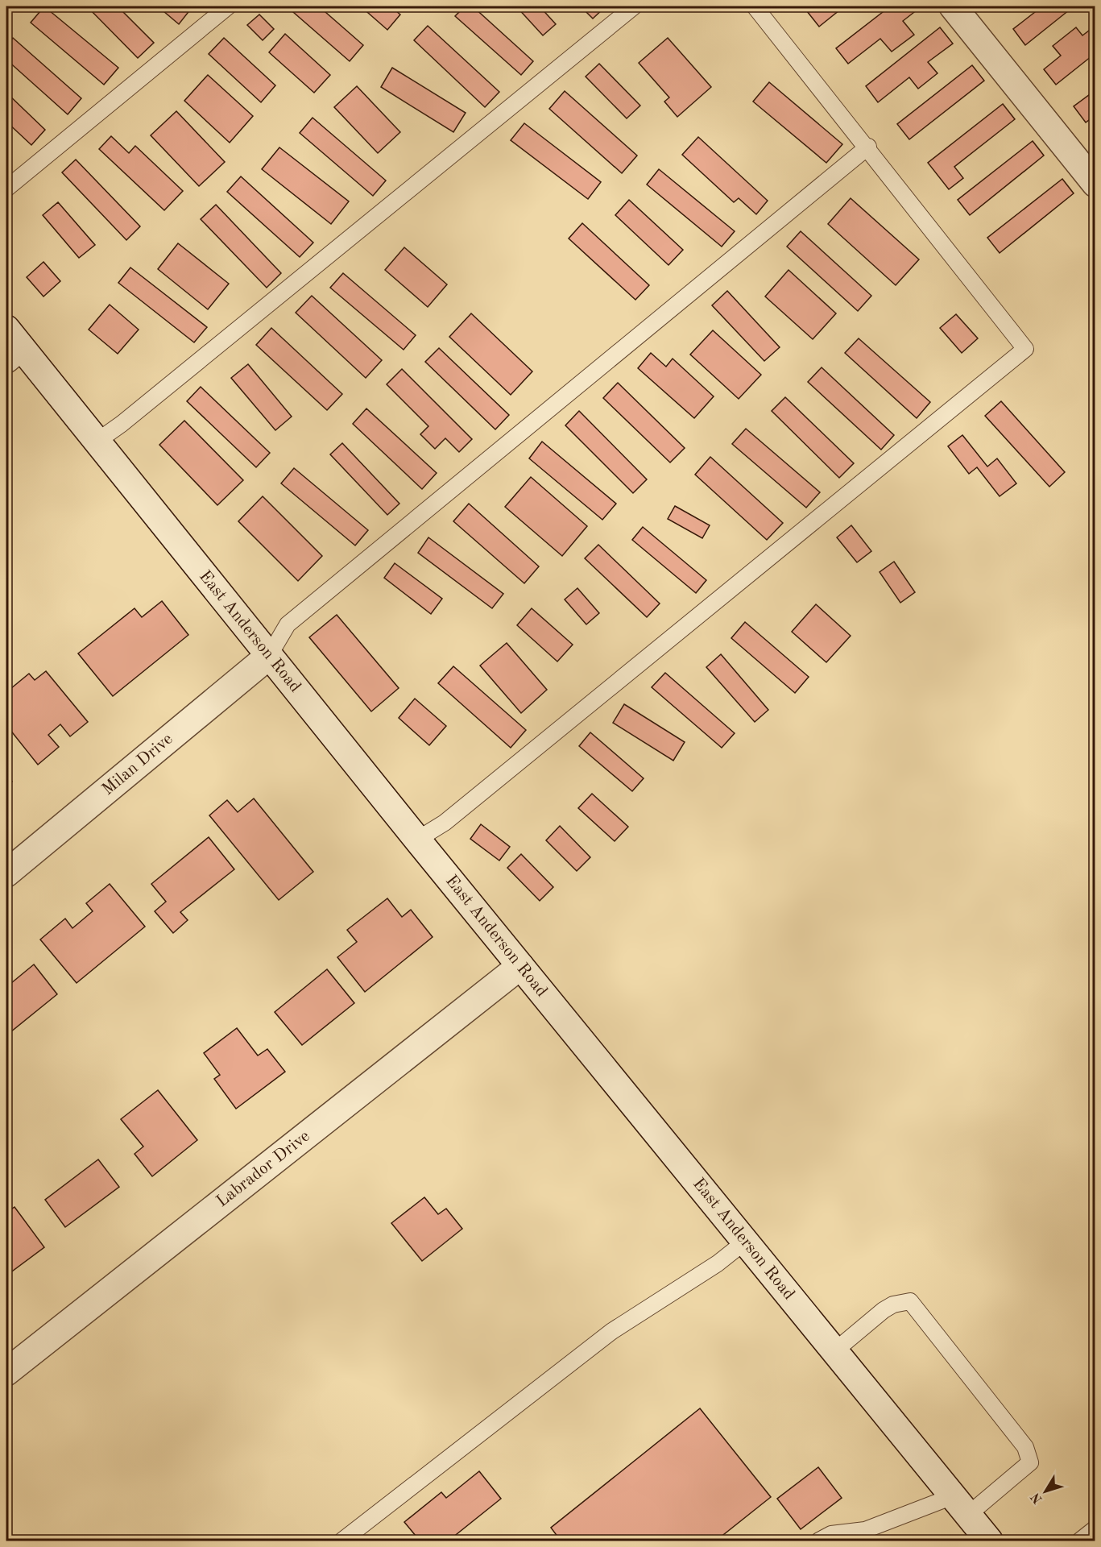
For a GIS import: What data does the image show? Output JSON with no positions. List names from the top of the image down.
{
  "streets": {
    "street": ["East Anderson Road", "Milan Drive", "Labrador Drive"]
  },
  "crossings": [
    ["East Anderson Road", "Milan Drive"],
    ["East Anderson Road", "Labrador Drive"]
  ],
  "north": "bottom left"
}
